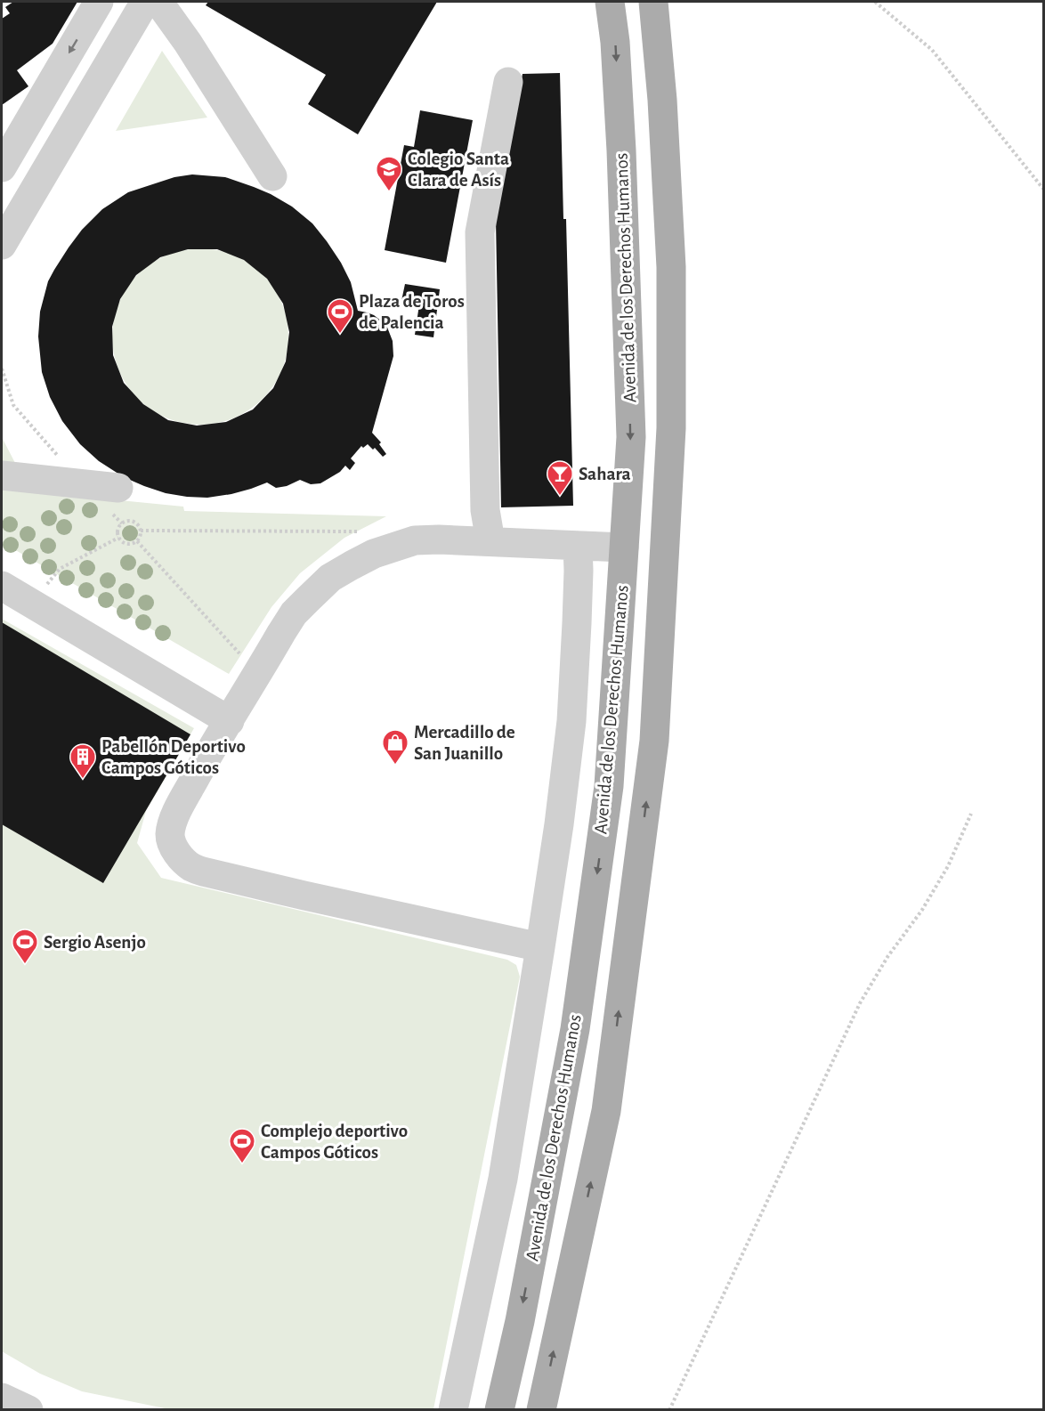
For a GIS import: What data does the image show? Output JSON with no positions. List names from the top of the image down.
{
  "streets": {
    "main road": ["Avenida de los Derechos Humanos"]
  },
  "places": {
    "school or university": ["Colegio Santa Clara de Asís"],
    "sports": ["Plaza de Toros de Palencia", "Sergio Asenjo", "Complejo deportivo Campos Góticos"],
    "bar": ["Sahara"],
    "shop": ["Mercadillo de San Juanillo"],
    "building": ["Pabellón Deportivo Campos Góticos"]
  }
}
